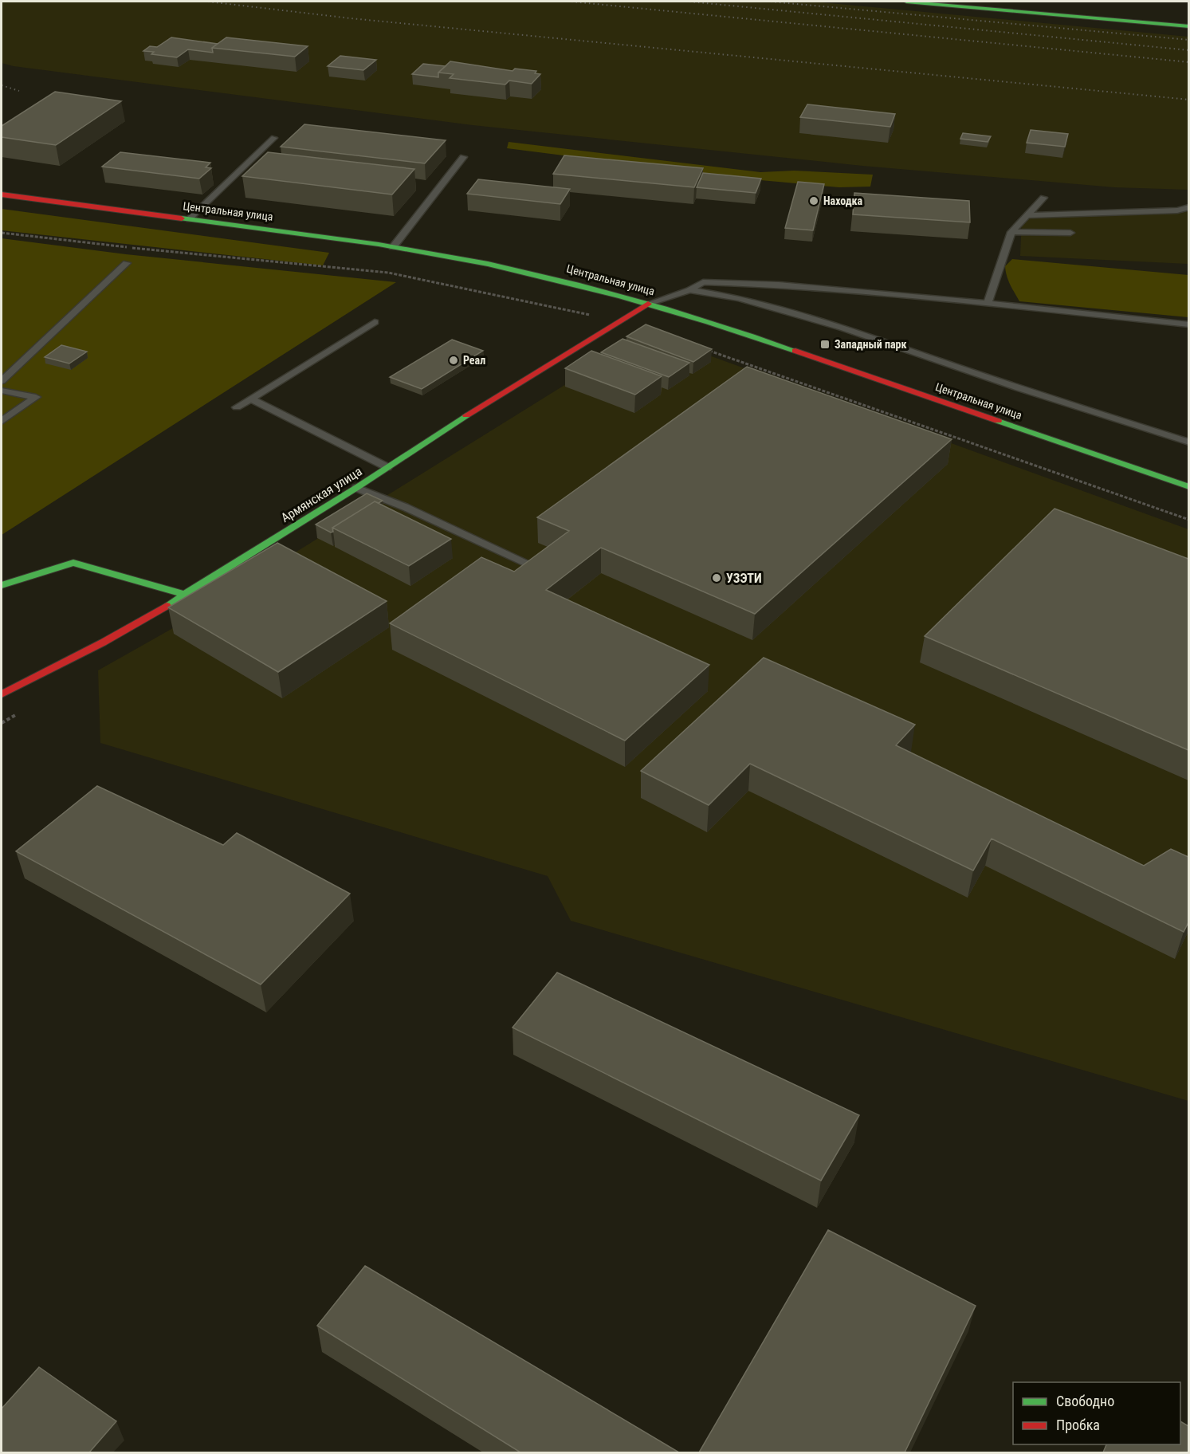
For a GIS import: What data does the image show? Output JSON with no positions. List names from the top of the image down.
{
  "streets": {
    "street": ["Центральная улица", "Армянская улица"]
  },
  "crossings": [
    ["Центральная улица", "Армянская улица"]
  ],
  "places": {
    "other": ["Находка", "Реал", "УЗЭТИ"],
    "transit": ["Западный парк"]
  },
  "legend": ["Свободно", "Пробка"]
}
